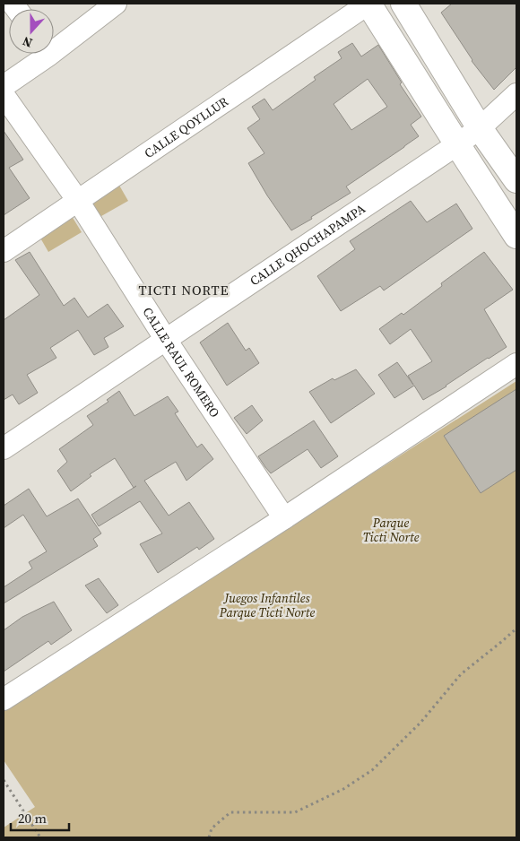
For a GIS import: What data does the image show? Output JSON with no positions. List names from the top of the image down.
{
  "streets": {
    "street": ["CALLE QOYLLUR", "CALLE QHOCHAPAMPA", "CALLE RAUL ROMERO"]
  },
  "crossings": [
    ["CALLE QOYLLUR", "CALLE RAUL ROMERO"],
    ["CALLE QHOCHAPAMPA", "CALLE RAUL ROMERO"]
  ],
  "districts": ["TICTI NORTE"],
  "parks": ["Parque Ticti Norte", "Juegos Infantiles Parque Ticti Norte"],
  "scale_bar": "20 m",
  "north": "bottom"
}
